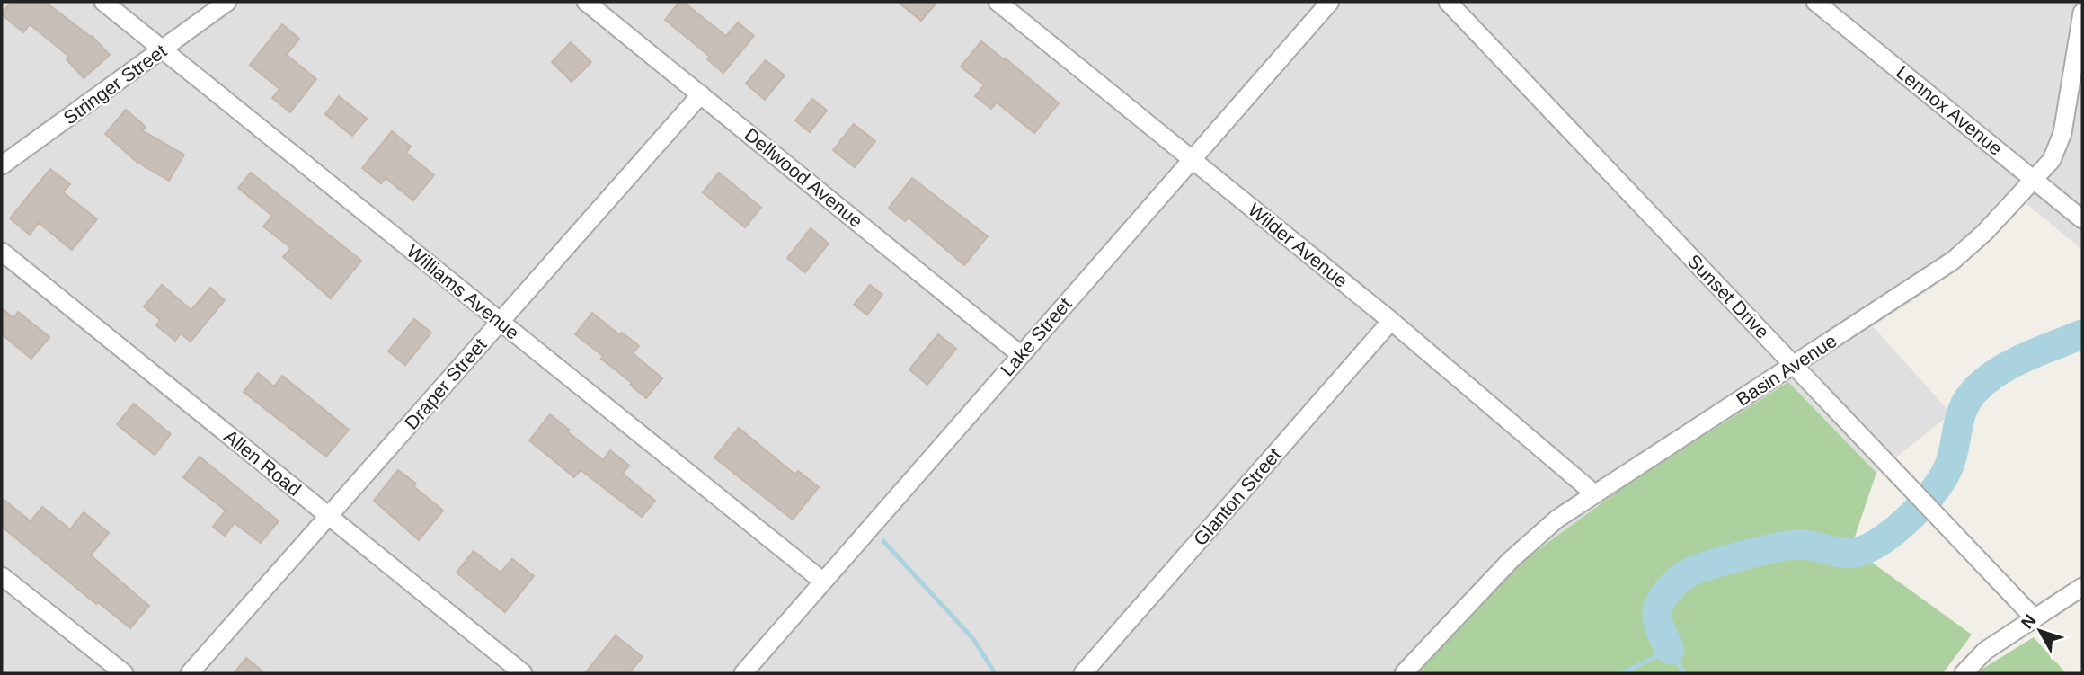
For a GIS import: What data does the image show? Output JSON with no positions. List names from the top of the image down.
{
  "streets": {
    "street": [
      "Stringer Street",
      "Lennox Avenue",
      "Dellwood Avenue",
      "Wilder Avenue",
      "Williams Avenue",
      "Sunset Drive",
      "Lake Street",
      "Basin Avenue",
      "Draper Street",
      "Allen Road",
      "Glanton Street"
    ]
  },
  "crossings": [
    ["Stringer Street", "Williams Avenue"],
    ["Lennox Avenue", "Basin Avenue"],
    ["Dellwood Avenue", "Lake Street"],
    ["Dellwood Avenue", "Draper Street"],
    ["Wilder Avenue", "Lake Street"],
    ["Wilder Avenue", "Basin Avenue"],
    ["Wilder Avenue", "Glanton Street"],
    ["Williams Avenue", "Lake Street"],
    ["Williams Avenue", "Draper Street"],
    ["Sunset Drive", "Basin Avenue"],
    ["Draper Street", "Allen Road"]
  ],
  "north": "top left"
}
